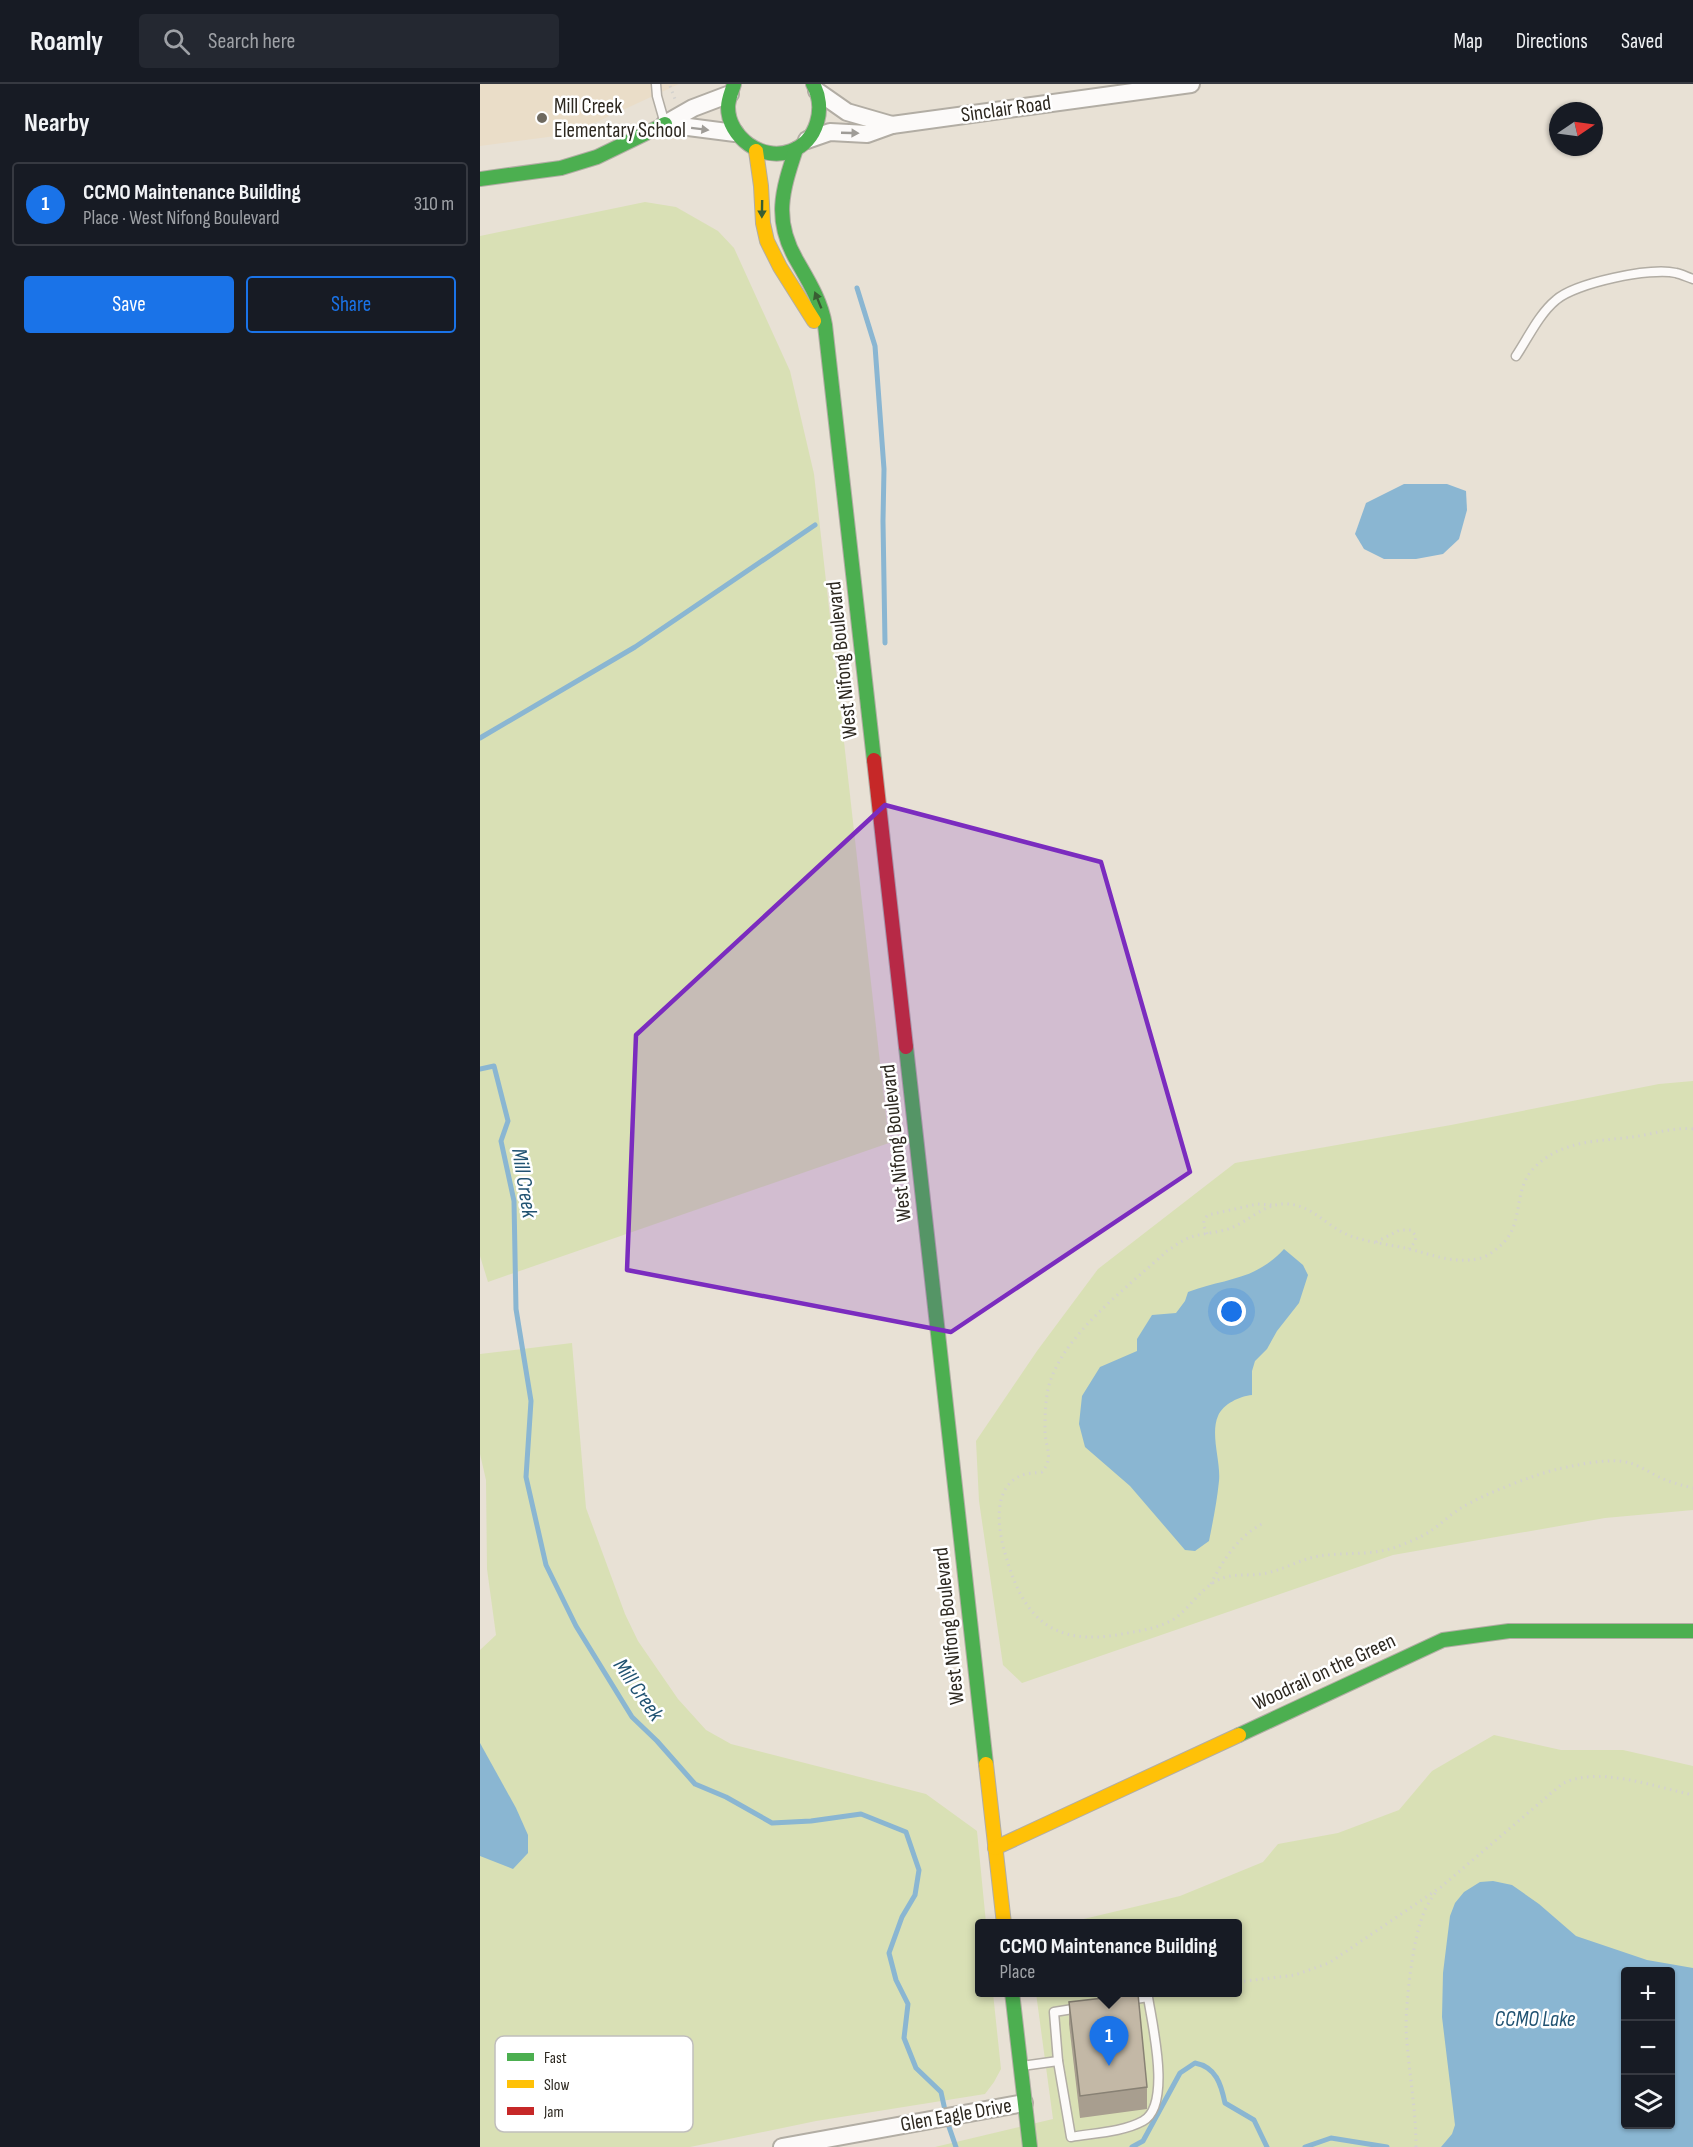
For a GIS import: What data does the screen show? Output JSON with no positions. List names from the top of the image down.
{
  "streets": {
    "main road": ["West Nifong Boulevard", "Woodrail on the Green"],
    "street": ["Sinclair Road", "Glen Eagle Drive"]
  },
  "crossings": [
    ["Sinclair Road", "West Nifong Boulevard"],
    ["West Nifong Boulevard", "Woodrail on the Green"]
  ],
  "water": ["Mill Creek", "CCMO Lake"],
  "places": ["Mill Creek Elementary School"],
  "legend": ["Fast", "Slow", "Jam"],
  "north": "right",
  "page": {
    "header": "Roamly",
    "search": "Search here",
    "nav": ["Map", "Directions", "Saved"],
    "heading": "Nearby",
    "list": [
      {
        "mark": "1",
        "name": "CCMO Maintenance Building",
        "note": "Place · West Nifong Boulevard",
        "value": "310 m"
      }
    ],
    "buttons": ["Save", "Share"],
    "popup": ["CCMO Maintenance Building", "Place"],
    "map_buttons": ["+", "−"],
    "pins": "1"
  }
}
